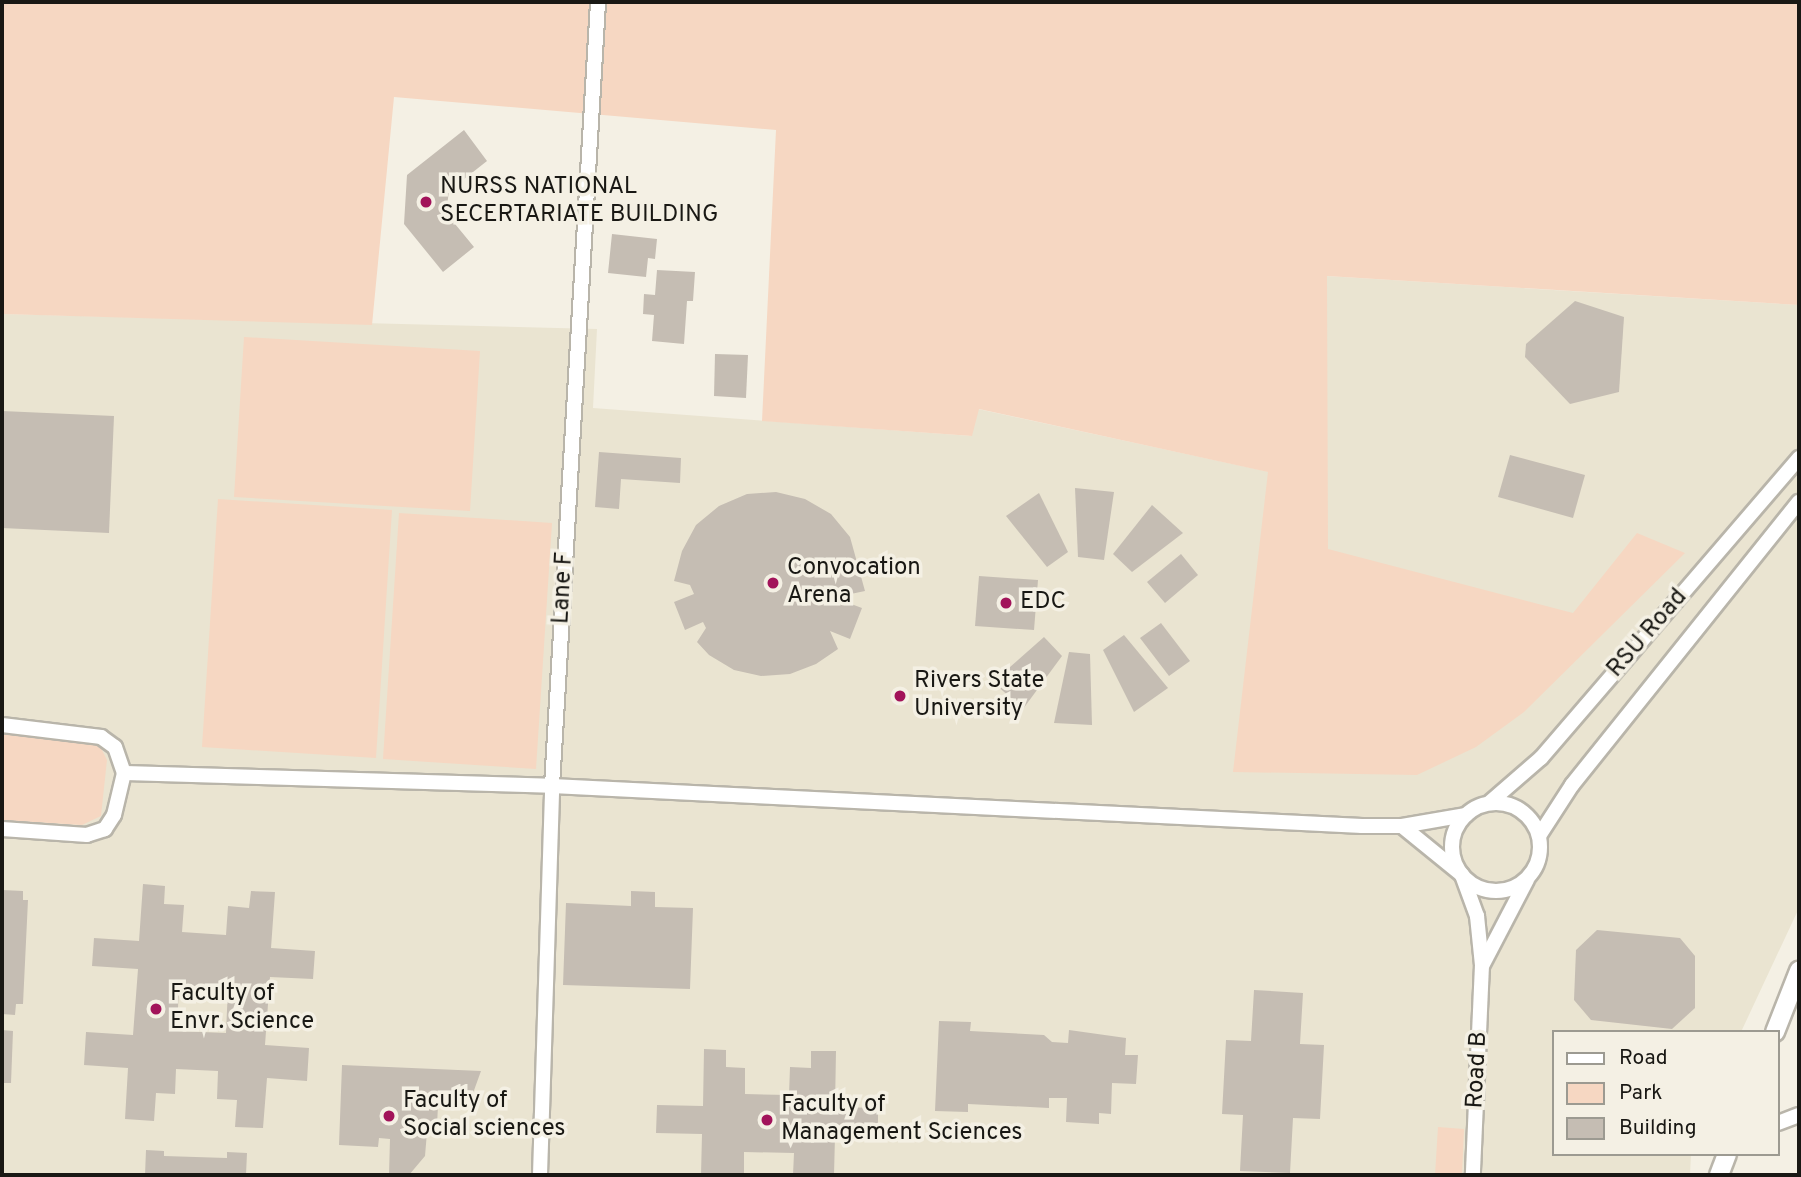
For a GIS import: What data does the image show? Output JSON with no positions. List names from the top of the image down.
{
  "streets": {
    "street": ["Lane F", "RSU Road", "Road B"]
  },
  "places": [
    "NURSS NATIONAL SECERTARIATE BUILDING",
    "Convocation Arena",
    "EDC",
    "Rivers State University",
    "Faculty of Envr. Science",
    "Faculty of Social sciences",
    "Faculty of Management Sciences"
  ],
  "legend": ["Road", "Park", "Building"]
}
